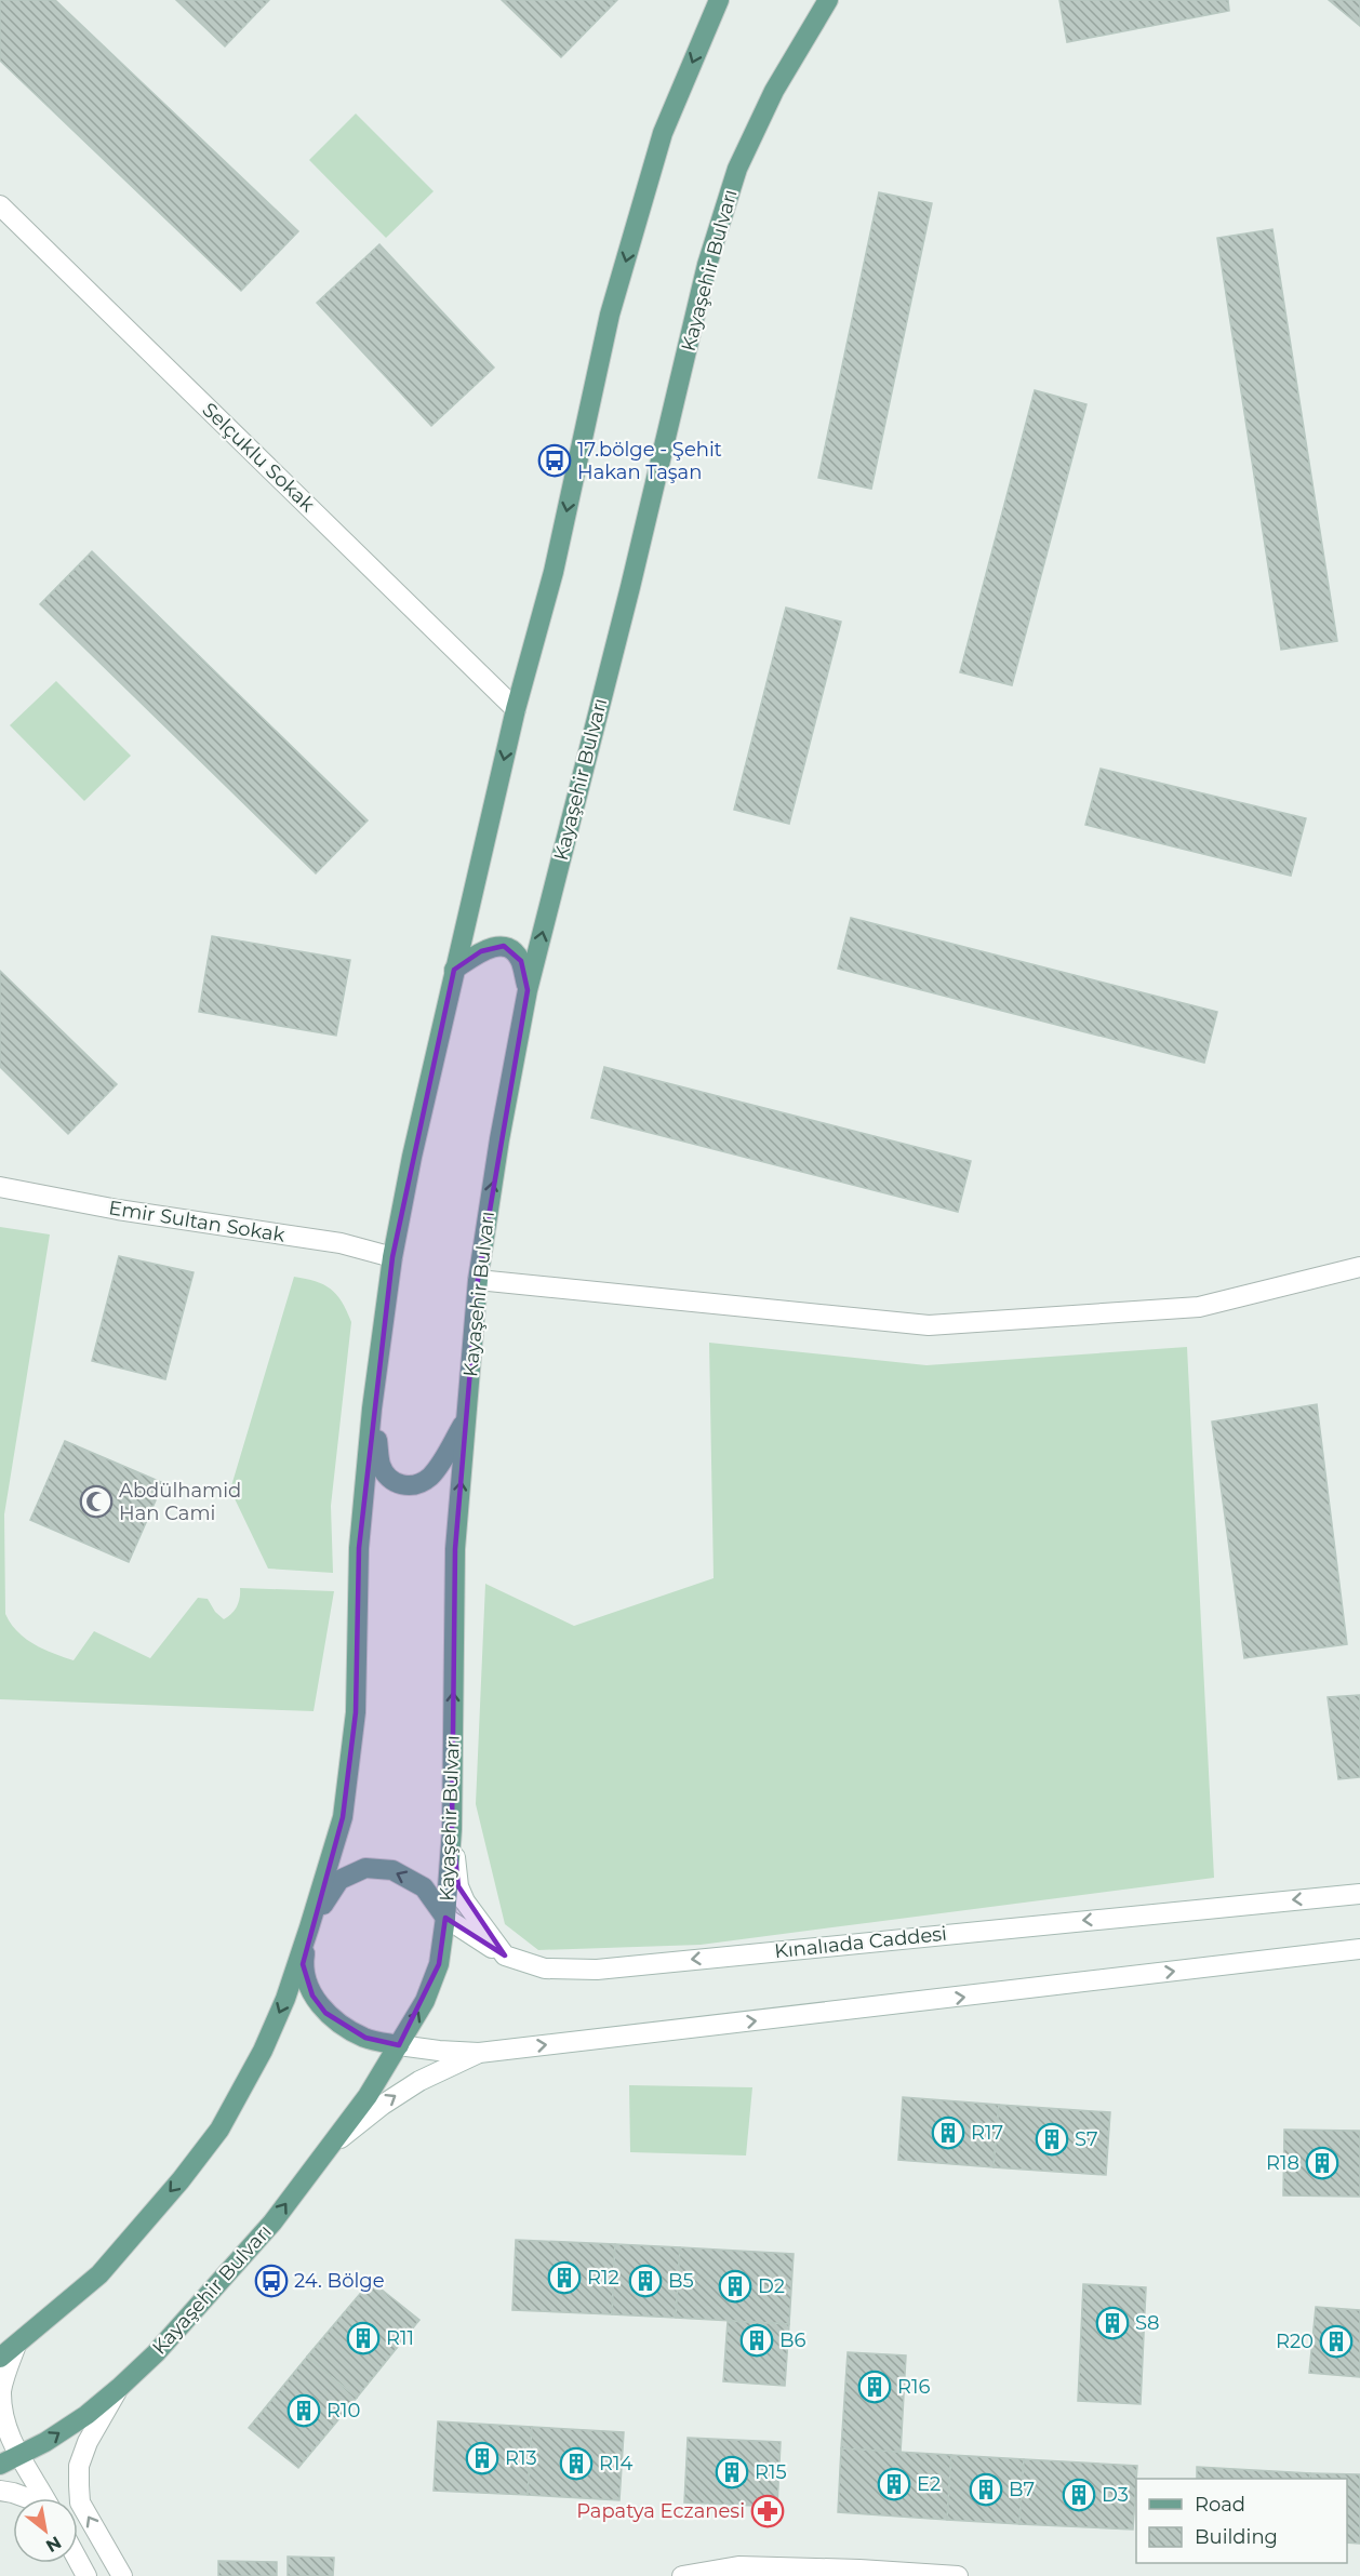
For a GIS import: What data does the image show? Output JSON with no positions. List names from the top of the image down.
{
  "streets": {
    "main road": ["Kayaşehir Bulvarı"],
    "street": ["Selçuklu Sokak", "Emir Sultan Sokak", "Kınalıada Caddesi"]
  },
  "crossings": [
    ["Kayaşehir Bulvarı", "Kınalıada Caddesi"]
  ],
  "places": {
    "bus stop": ["17.bölge - Şehit Hakan Taşan", "24. Bölge"],
    "mosque": ["Abdülhamid Han Cami"],
    "building": [
      "R17",
      "S7",
      "R18",
      "R12",
      "B5",
      "D2",
      "S8",
      "R11",
      "B6",
      "R20",
      "R16",
      "R10",
      "R13",
      "R14",
      "R15",
      "E2",
      "B7",
      "D3"
    ],
    "pharmacy": ["Papatya Eczanesi"]
  },
  "legend": ["Road", "Building"],
  "north": "bottom right"
}
